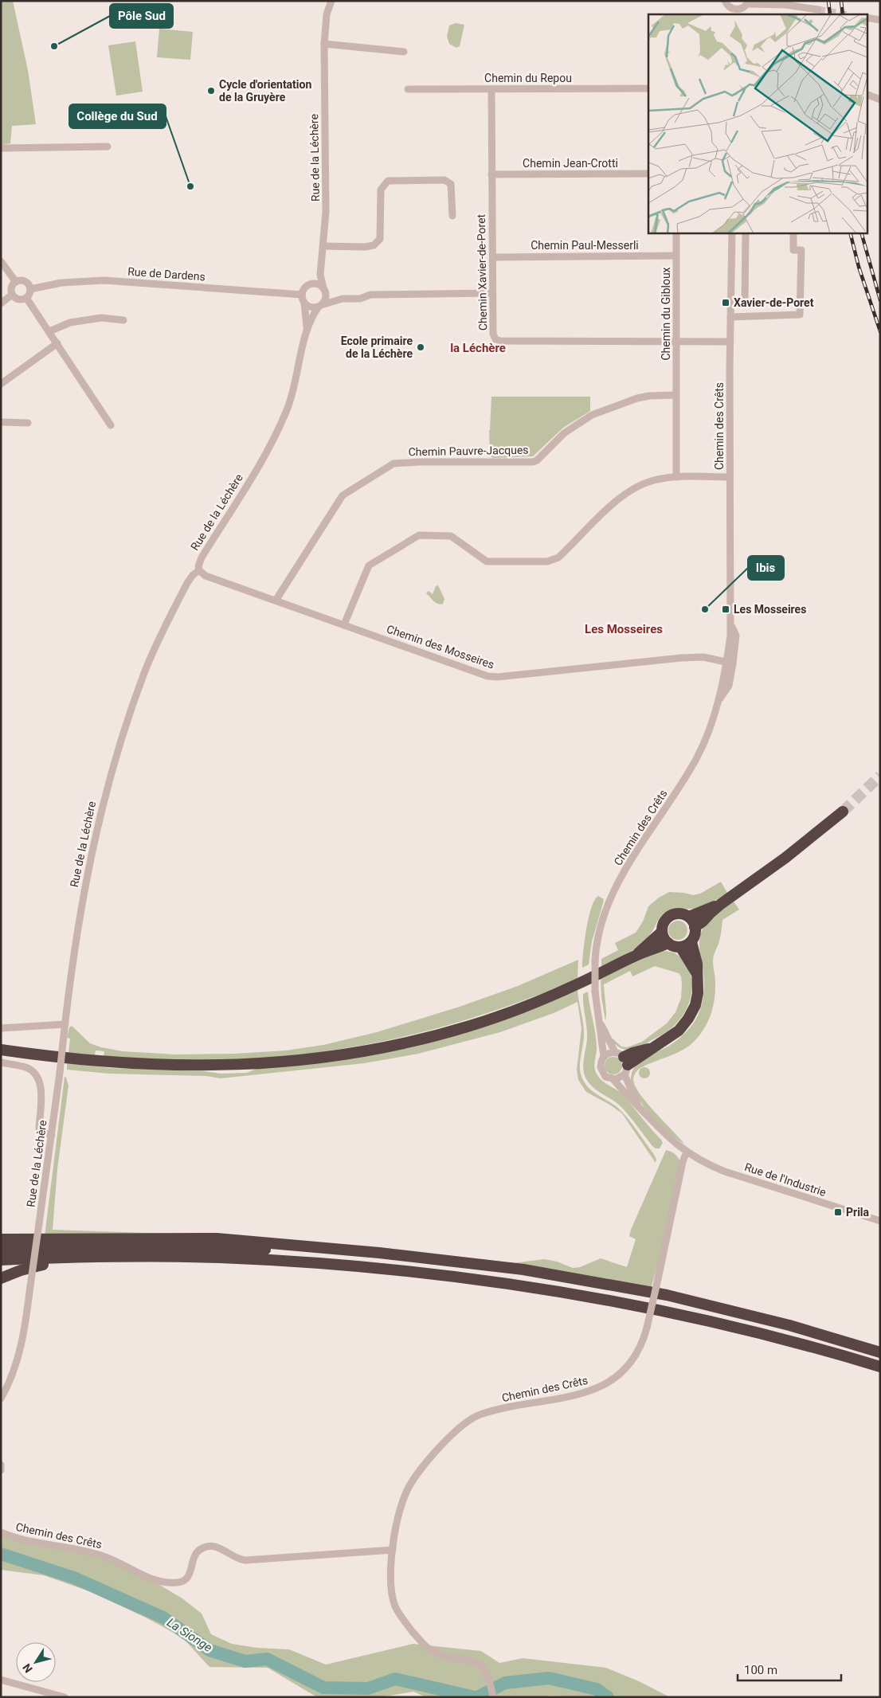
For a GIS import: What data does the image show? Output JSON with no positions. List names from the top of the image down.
{
  "streets": {
    "street": [
      "Chemin du Repou",
      "Rue de la Léchère",
      "Chemin Jean-Crotti",
      "Chemin Paul-Messerli",
      "Chemin Xavier-de-Poret",
      "Rue de Dardens",
      "Chemin du Gibloux",
      "Chemin des Crêts",
      "Chemin Pauvre-Jacques",
      "Chemin des Mosseires",
      "Rue de l'Industrie"
    ]
  },
  "crossings": [
    ["Chemin du Repou", "Chemin Xavier-de-Poret"],
    ["Rue de la Léchère", "Rue de Dardens"],
    ["Rue de la Léchère", "Chemin des Mosseires"],
    ["Chemin Jean-Crotti", "Chemin Xavier-de-Poret"],
    ["Chemin Paul-Messerli", "Chemin Xavier-de-Poret"],
    ["Chemin Paul-Messerli", "Chemin du Gibloux"],
    ["Chemin Xavier-de-Poret", "Chemin du Gibloux"],
    ["Chemin Xavier-de-Poret", "Chemin des Crêts"],
    ["Chemin du Gibloux", "Chemin Pauvre-Jacques"],
    ["Chemin des Crêts", "Chemin des Mosseires"],
    ["Chemin des Crêts", "Rue de l'Industrie"],
    ["Chemin Pauvre-Jacques", "Chemin des Mosseires"]
  ],
  "districts": ["la Léchère", "Les Mosseires"],
  "water": ["La Sionge"],
  "places": {
    "other": [
      "Pôle Sud",
      "Cycle d'orientation de la Gruyère",
      "Collège du Sud",
      "Ecole primaire de la Léchère",
      "Ibis"
    ],
    "transit": ["Xavier-de-Poret", "Les Mosseires", "Prila"]
  },
  "scale_bar": "100 m",
  "north": "bottom left"
}
